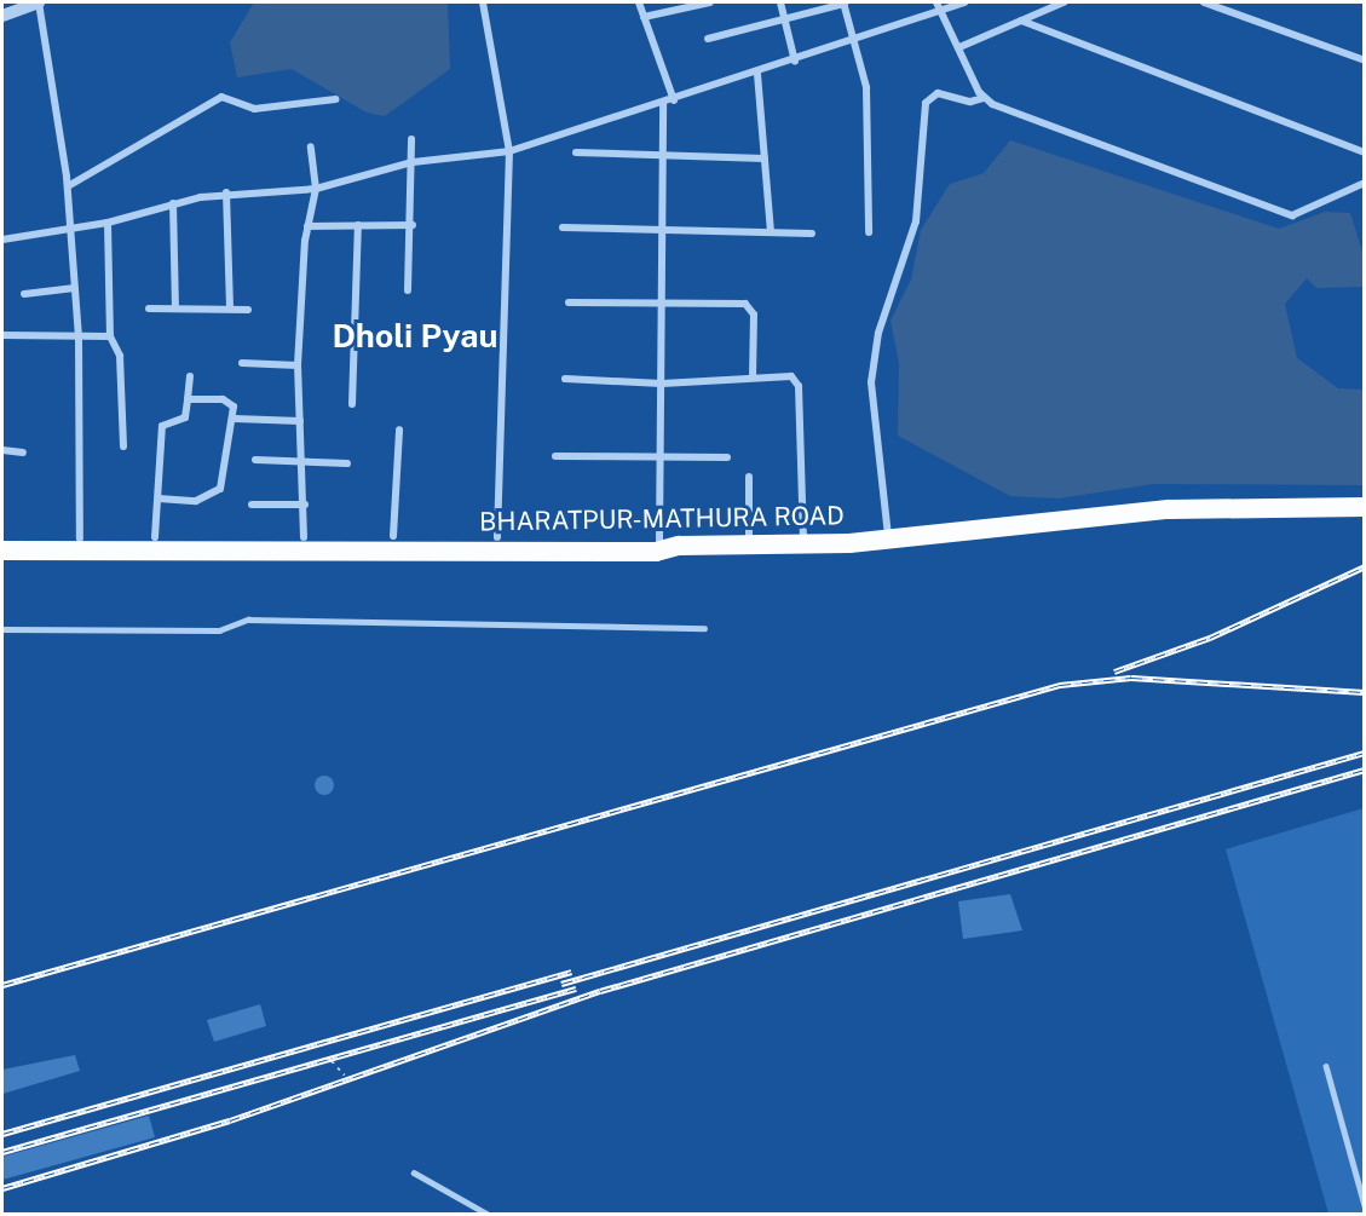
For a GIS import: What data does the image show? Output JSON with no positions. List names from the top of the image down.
{
  "streets": {
    "highway": ["BHARATPUR-MATHURA ROAD"]
  },
  "districts": ["Dholi Pyau"]
}
